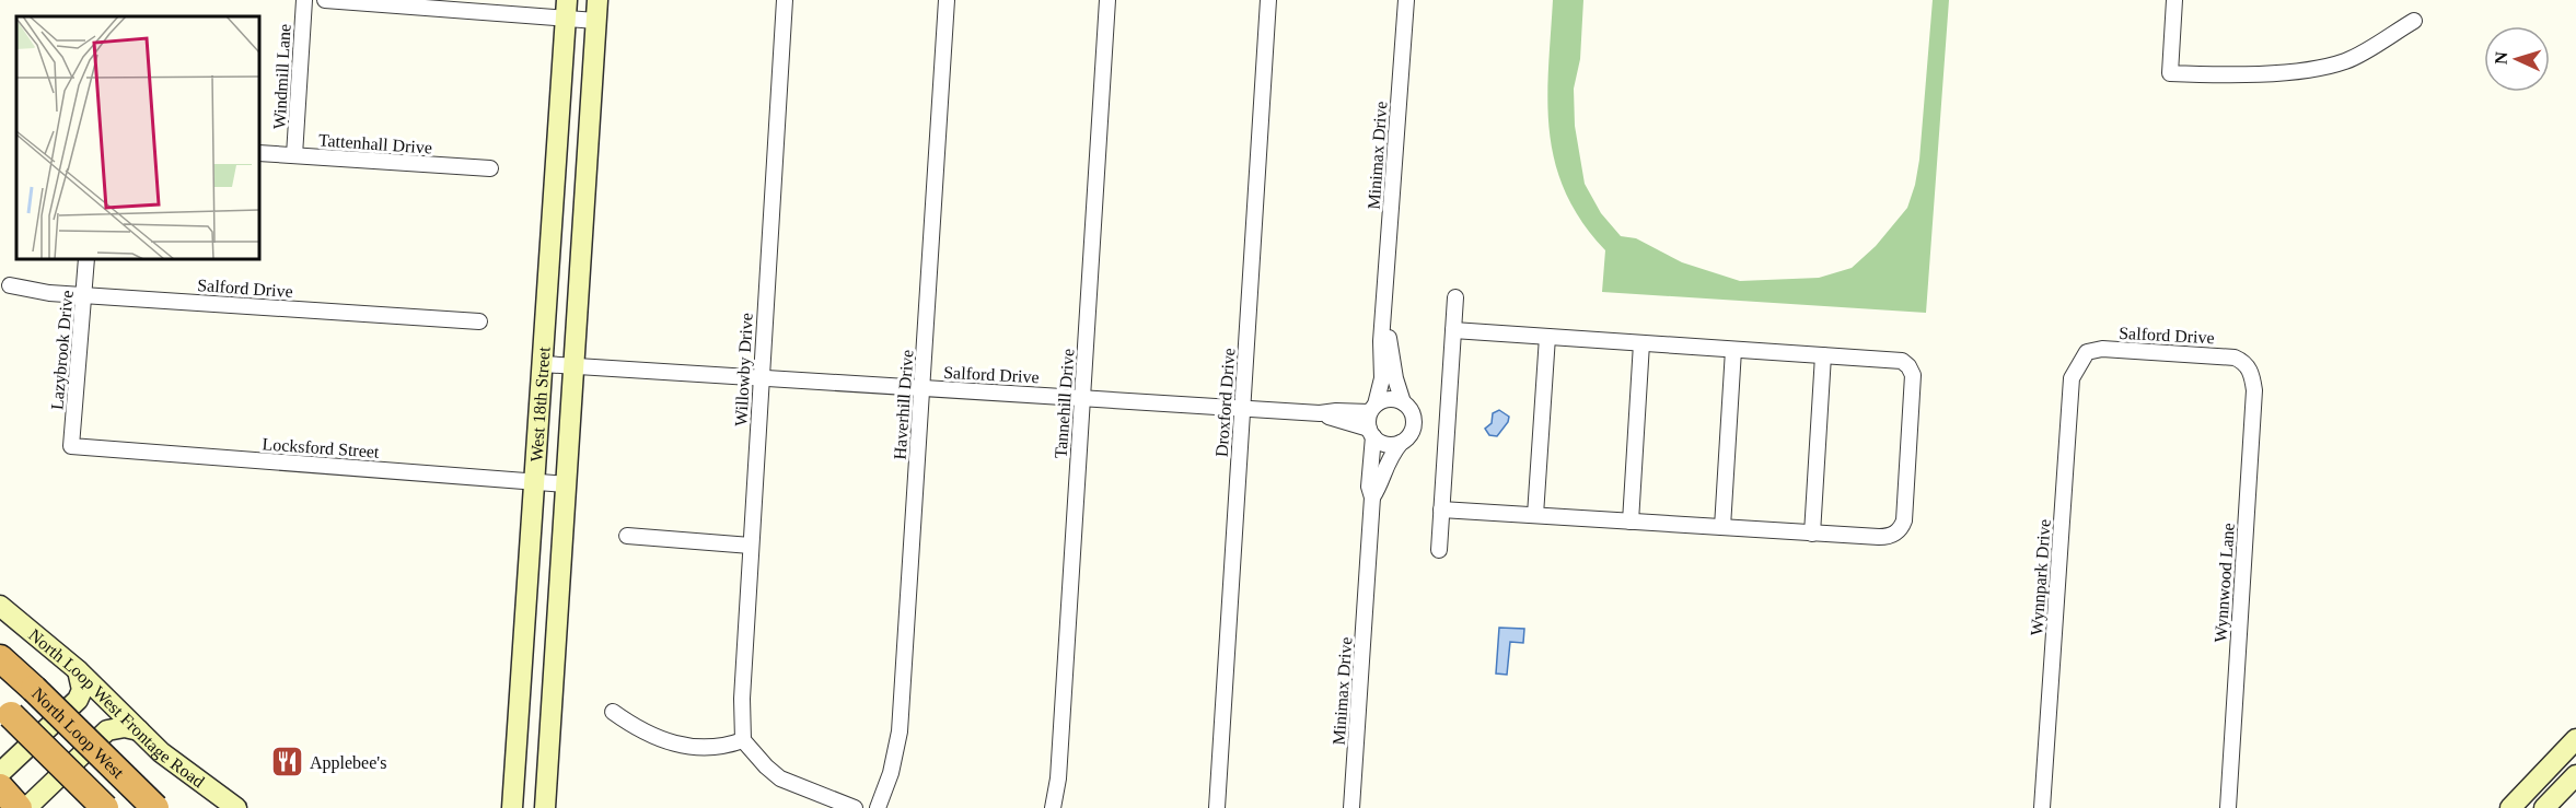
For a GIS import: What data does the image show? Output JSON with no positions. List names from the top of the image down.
{
  "streets": {
    "highway": ["North Loop West"],
    "main road": ["West 18th Street", "North Loop West Frontage Road"],
    "street": [
      "Windmill Lane",
      "Tattenhall Drive",
      "Minimax Drive",
      "Salford Drive",
      "Lazybrook Drive",
      "Willowby Drive",
      "Droxford Drive",
      "Tannehill Drive",
      "Haverhill Drive",
      "Locksford Street",
      "Wynnpark Drive",
      "Wynnwood Lane"
    ]
  },
  "crossings": [
    ["Windmill Lane", "Tattenhall Drive"],
    ["Minimax Drive", "Salford Drive"],
    ["Salford Drive", "Lazybrook Drive"],
    ["Salford Drive", "Willowby Drive"],
    ["Salford Drive", "Droxford Drive"],
    ["Salford Drive", "Tannehill Drive"],
    ["Salford Drive", "West 18th Street"],
    ["Salford Drive", "Haverhill Drive"],
    ["Salford Drive", "Wynnpark Drive"],
    ["Salford Drive", "Wynnwood Lane"],
    ["Lazybrook Drive", "Locksford Street"],
    ["West 18th Street", "Locksford Street"]
  ],
  "places": {
    "restaurant": ["Applebee's"]
  },
  "north": "left"
}
